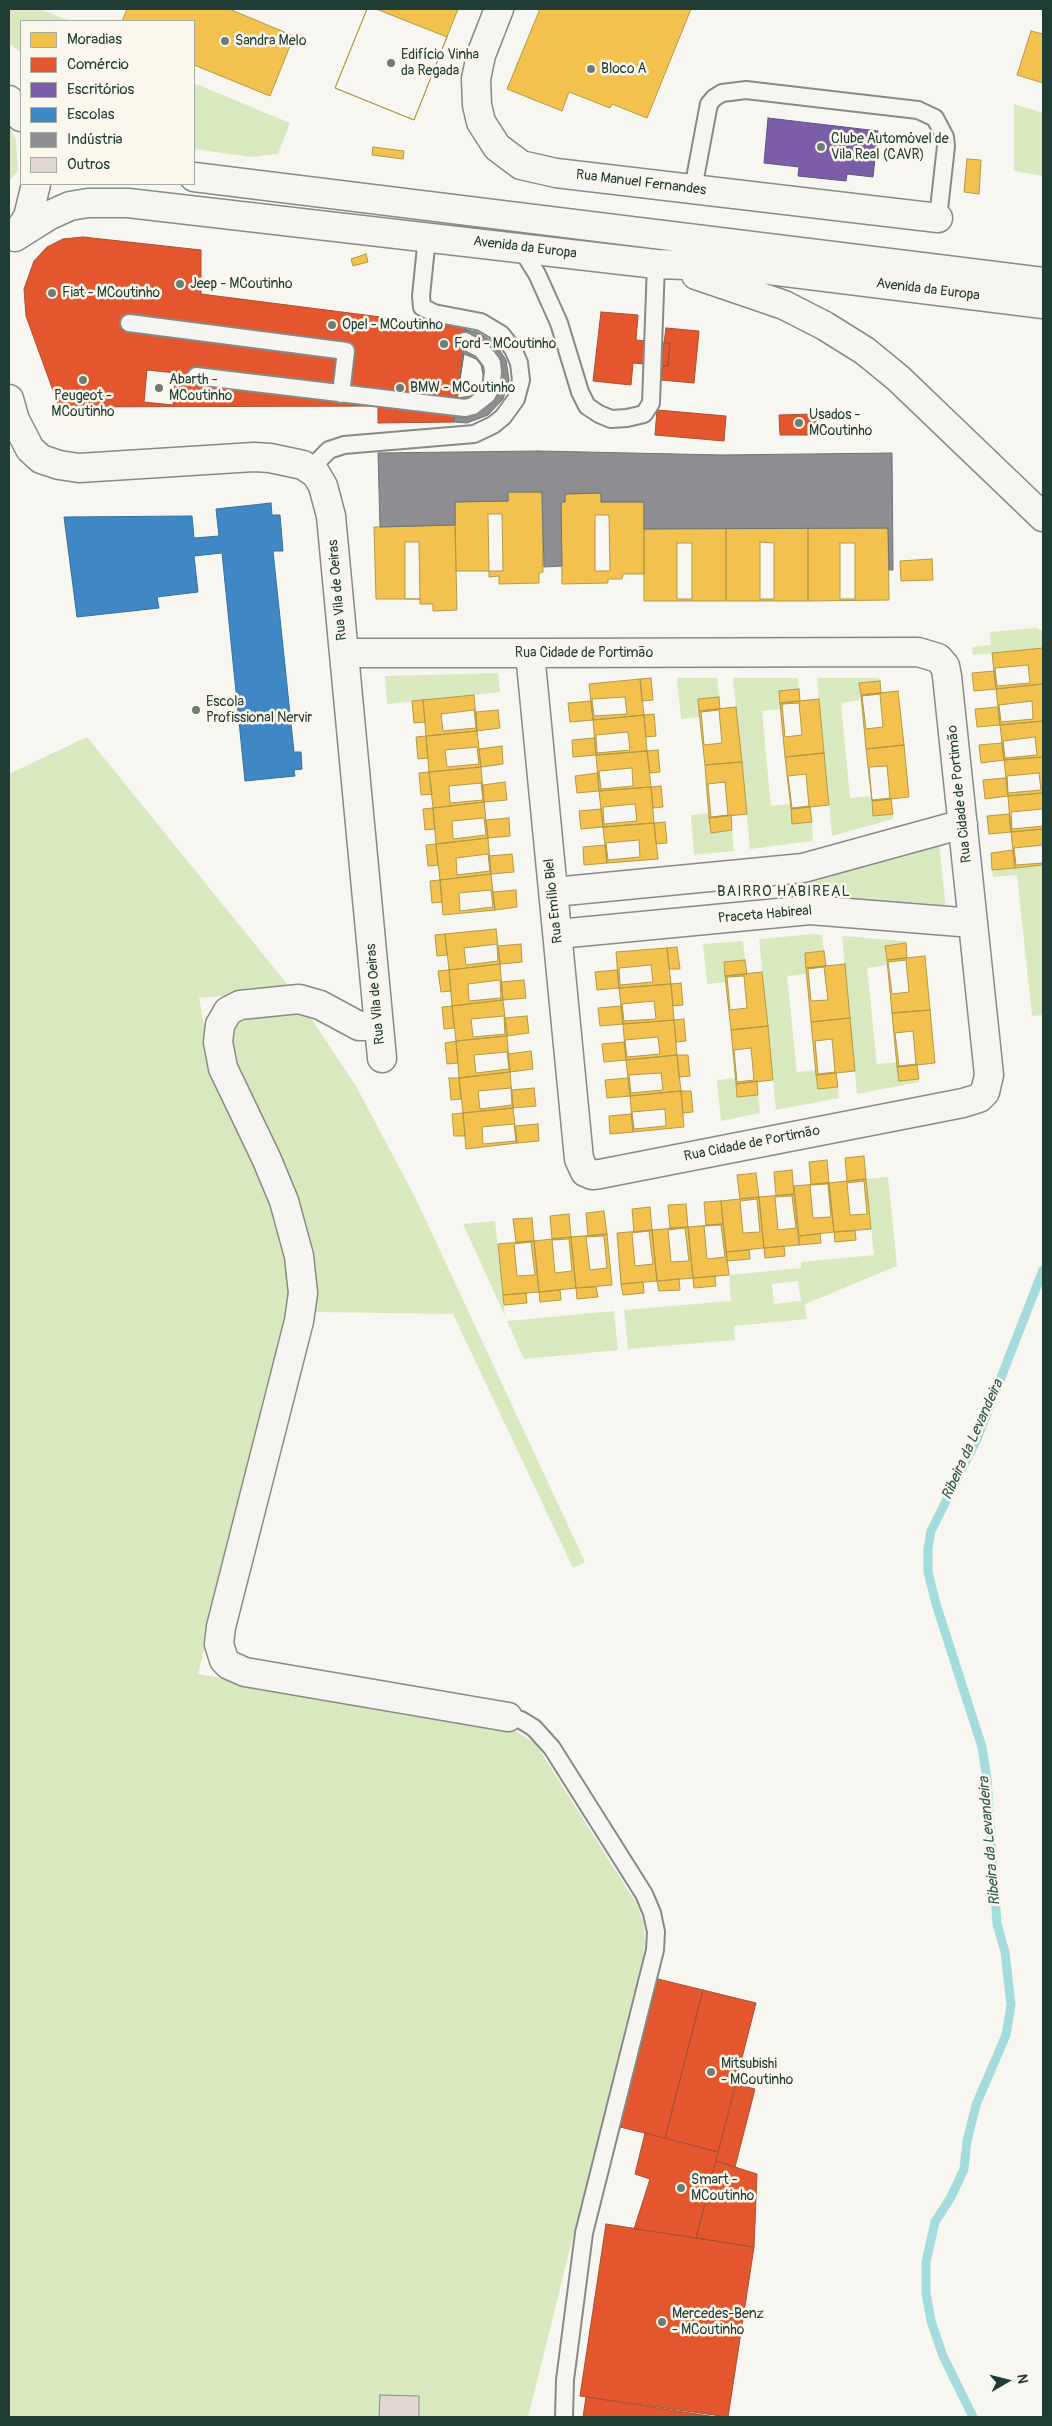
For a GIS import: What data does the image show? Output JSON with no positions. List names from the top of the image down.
{
  "streets": {
    "street": [
      "Rua Manuel Fernandes",
      "Avenida da Europa",
      "Rua Vila de Oeiras",
      "Rua Cidade de Portimão",
      "Rua Emílio Biel",
      "Praceta Habireal"
    ]
  },
  "crossings": [
    ["Rua Vila de Oeiras", "Rua Cidade de Portimão"],
    ["Rua Cidade de Portimão", "Rua Emílio Biel"],
    ["Rua Cidade de Portimão", "Praceta Habireal"],
    ["Rua Emílio Biel", "Praceta Habireal"]
  ],
  "districts": ["BAIRRO HABIREAL"],
  "water": ["Ribeira da Levandeira"],
  "places": [
    "Sandra Melo",
    "Edifício Vinha da Regada",
    "Bloco A",
    "Clube Automóvel de Vila Real (CAVR)",
    "Jeep - MCoutinho",
    "Fiat - MCoutinho",
    "Opel - MCoutinho",
    "Ford - MCoutinho",
    "Peugeot - MCoutinho",
    "Abarth - MCoutinho",
    "BMW - MCoutinho",
    "Usados - MCoutinho",
    "Escola Profissional Nervir",
    "Mitsubishi - MCoutinho",
    "Smart - MCoutinho",
    "Mercedes-Benz - MCoutinho"
  ],
  "legend": [
    "Moradias",
    "Comércio",
    "Escritórios",
    "Escolas",
    "Indústria",
    "Outros"
  ],
  "north": "right"
}
